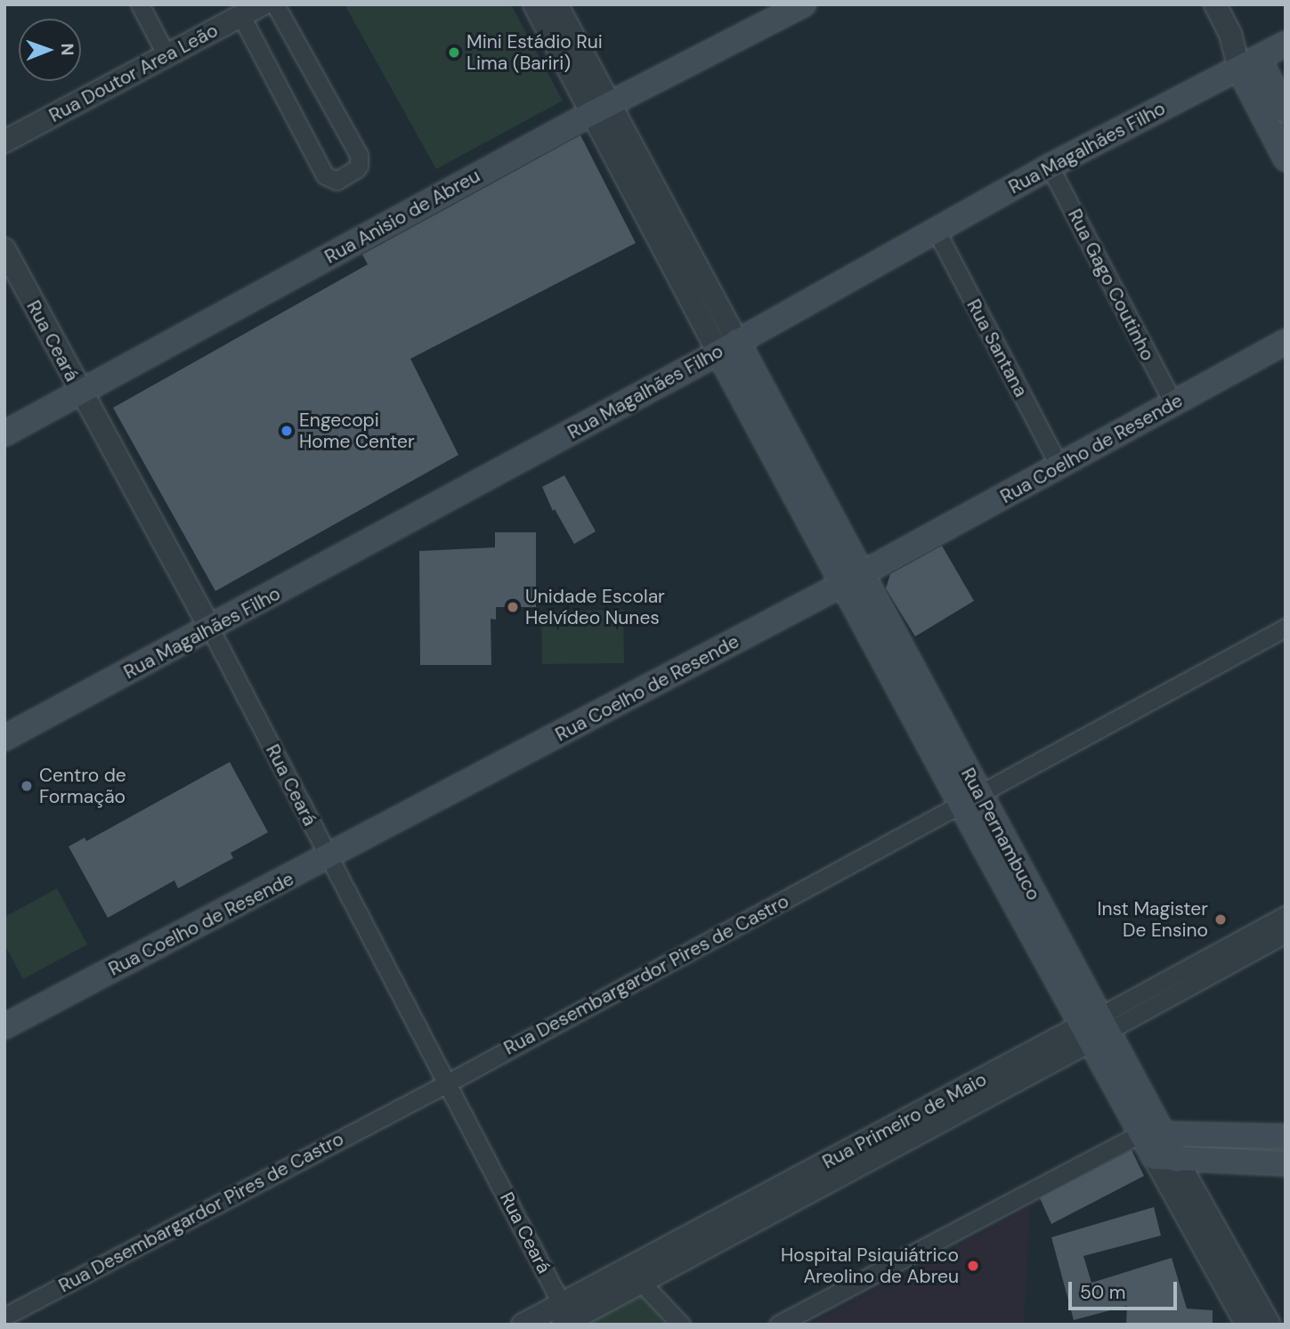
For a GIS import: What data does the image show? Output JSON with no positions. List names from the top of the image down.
{
  "streets": {
    "main road": [
      "Rua Magalhães Filho",
      "Rua Anisio de Abreu",
      "Rua Coelho de Resende",
      "Rua Pernambuco"
    ],
    "street": [
      "Rua Doutor Area Leão",
      "Rua Gago Coutinho",
      "Rua Ceará",
      "Rua Santana",
      "Rua Desembargardor Pires de Castro",
      "Rua Primeiro de Maio"
    ]
  },
  "crossings": [
    ["Rua Magalhães Filho", "Rua Gago Coutinho"],
    ["Rua Magalhães Filho", "Rua Ceará"],
    ["Rua Magalhães Filho", "Rua Santana"],
    ["Rua Magalhães Filho", "Rua Pernambuco"],
    ["Rua Anisio de Abreu", "Rua Ceará"],
    ["Rua Gago Coutinho", "Rua Coelho de Resende"],
    ["Rua Ceará", "Rua Coelho de Resende"],
    ["Rua Ceará", "Rua Desembargardor Pires de Castro"],
    ["Rua Ceará", "Rua Primeiro de Maio"],
    ["Rua Santana", "Rua Coelho de Resende"],
    ["Rua Coelho de Resende", "Rua Pernambuco"],
    ["Rua Pernambuco", "Rua Desembargardor Pires de Castro"],
    ["Rua Pernambuco", "Rua Primeiro de Maio"]
  ],
  "places": [
    "Mini Estádio Rui Lima (Bariri)",
    "Engecopi Home Center",
    "Unidade Escolar Helvídeo Nunes",
    "Centro de Formação",
    "Inst Magister De Ensino",
    "Hospital Psiquiátrico Areolino de Abreu"
  ],
  "scale_bar": "50 m",
  "north": "right"
}
